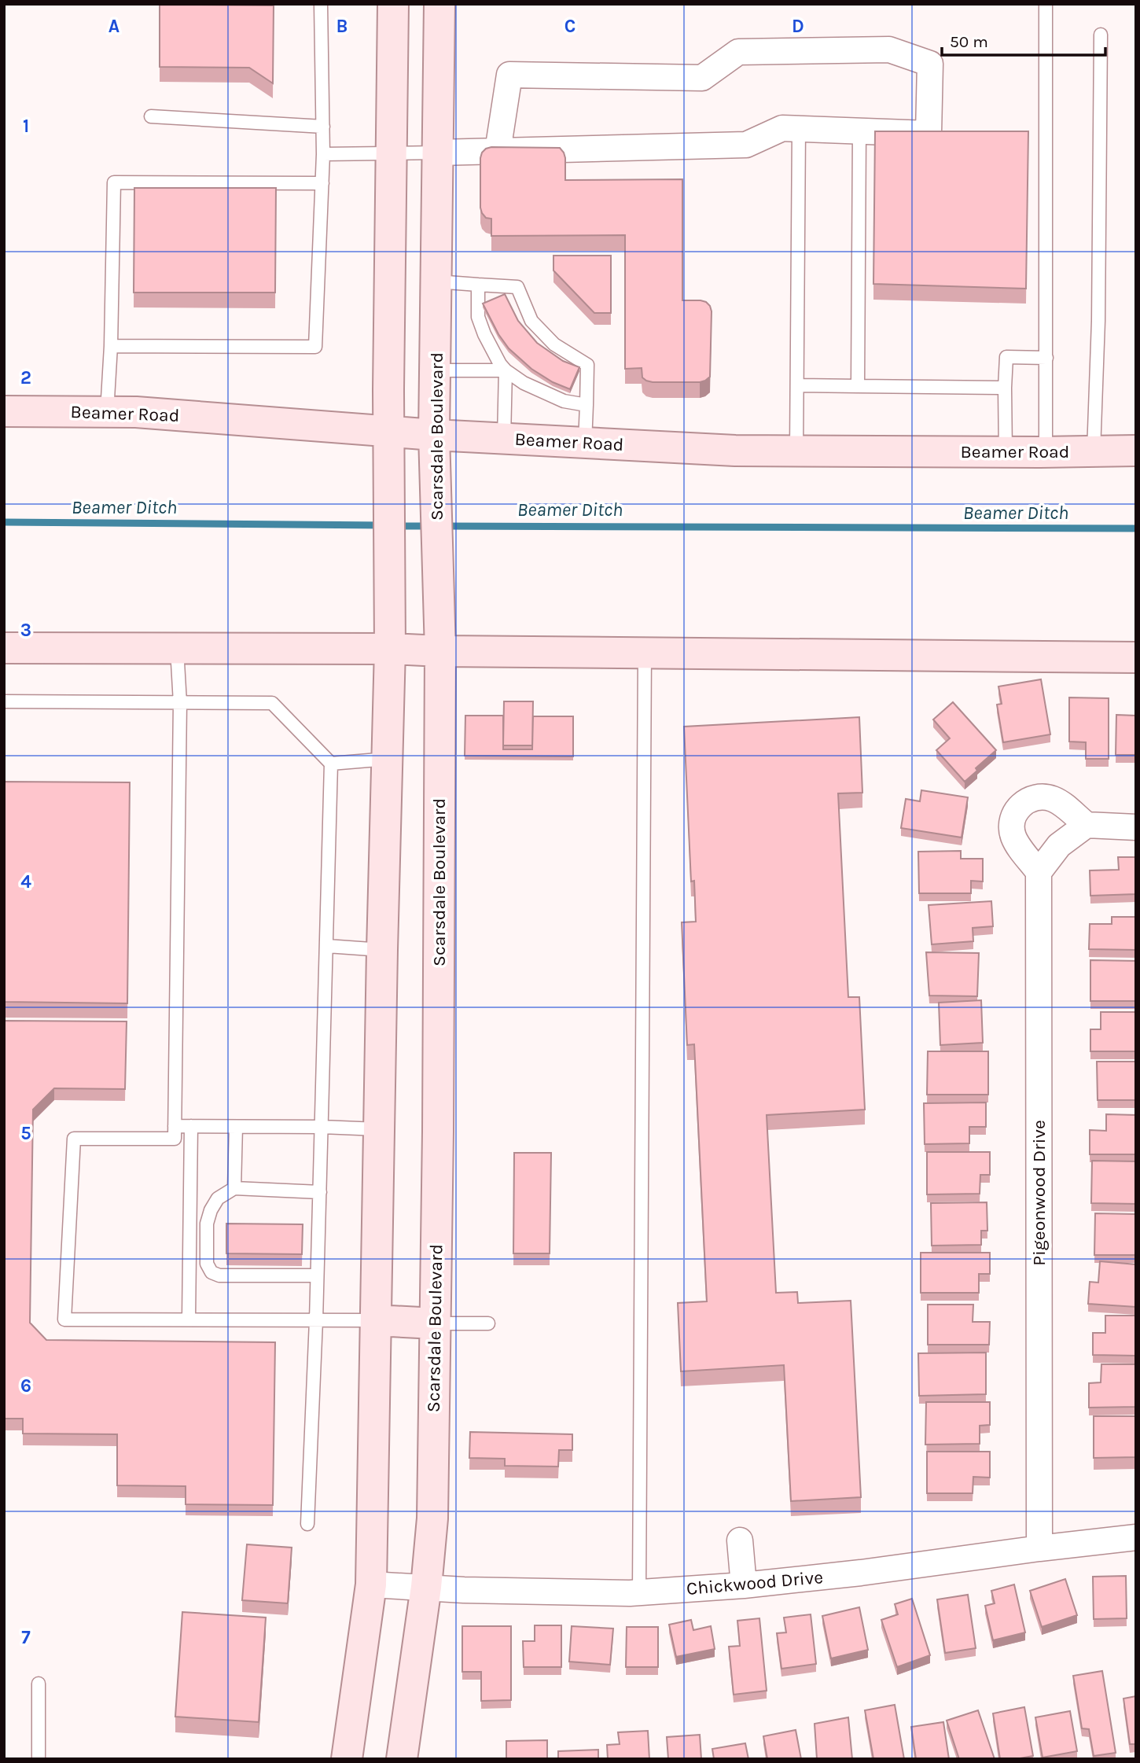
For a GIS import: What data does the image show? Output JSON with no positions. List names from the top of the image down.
{
  "streets": {
    "main road": ["Beamer Road", "Scarsdale Boulevard"],
    "street": ["Pigeonwood Drive", "Chickwood Drive"]
  },
  "crossings": [
    ["Beamer Road", "Scarsdale Boulevard"],
    ["Scarsdale Boulevard", "Chickwood Drive"],
    ["Pigeonwood Drive", "Chickwood Drive"]
  ],
  "water": ["Beamer Ditch"],
  "scale_bar": "50 m",
  "grid": {
    "columns": [
      "A",
      "B",
      "C",
      "D"
    ],
    "rows": [
      "1",
      "2",
      "3",
      "4",
      "5",
      "6",
      "7"
    ]
  }
}
